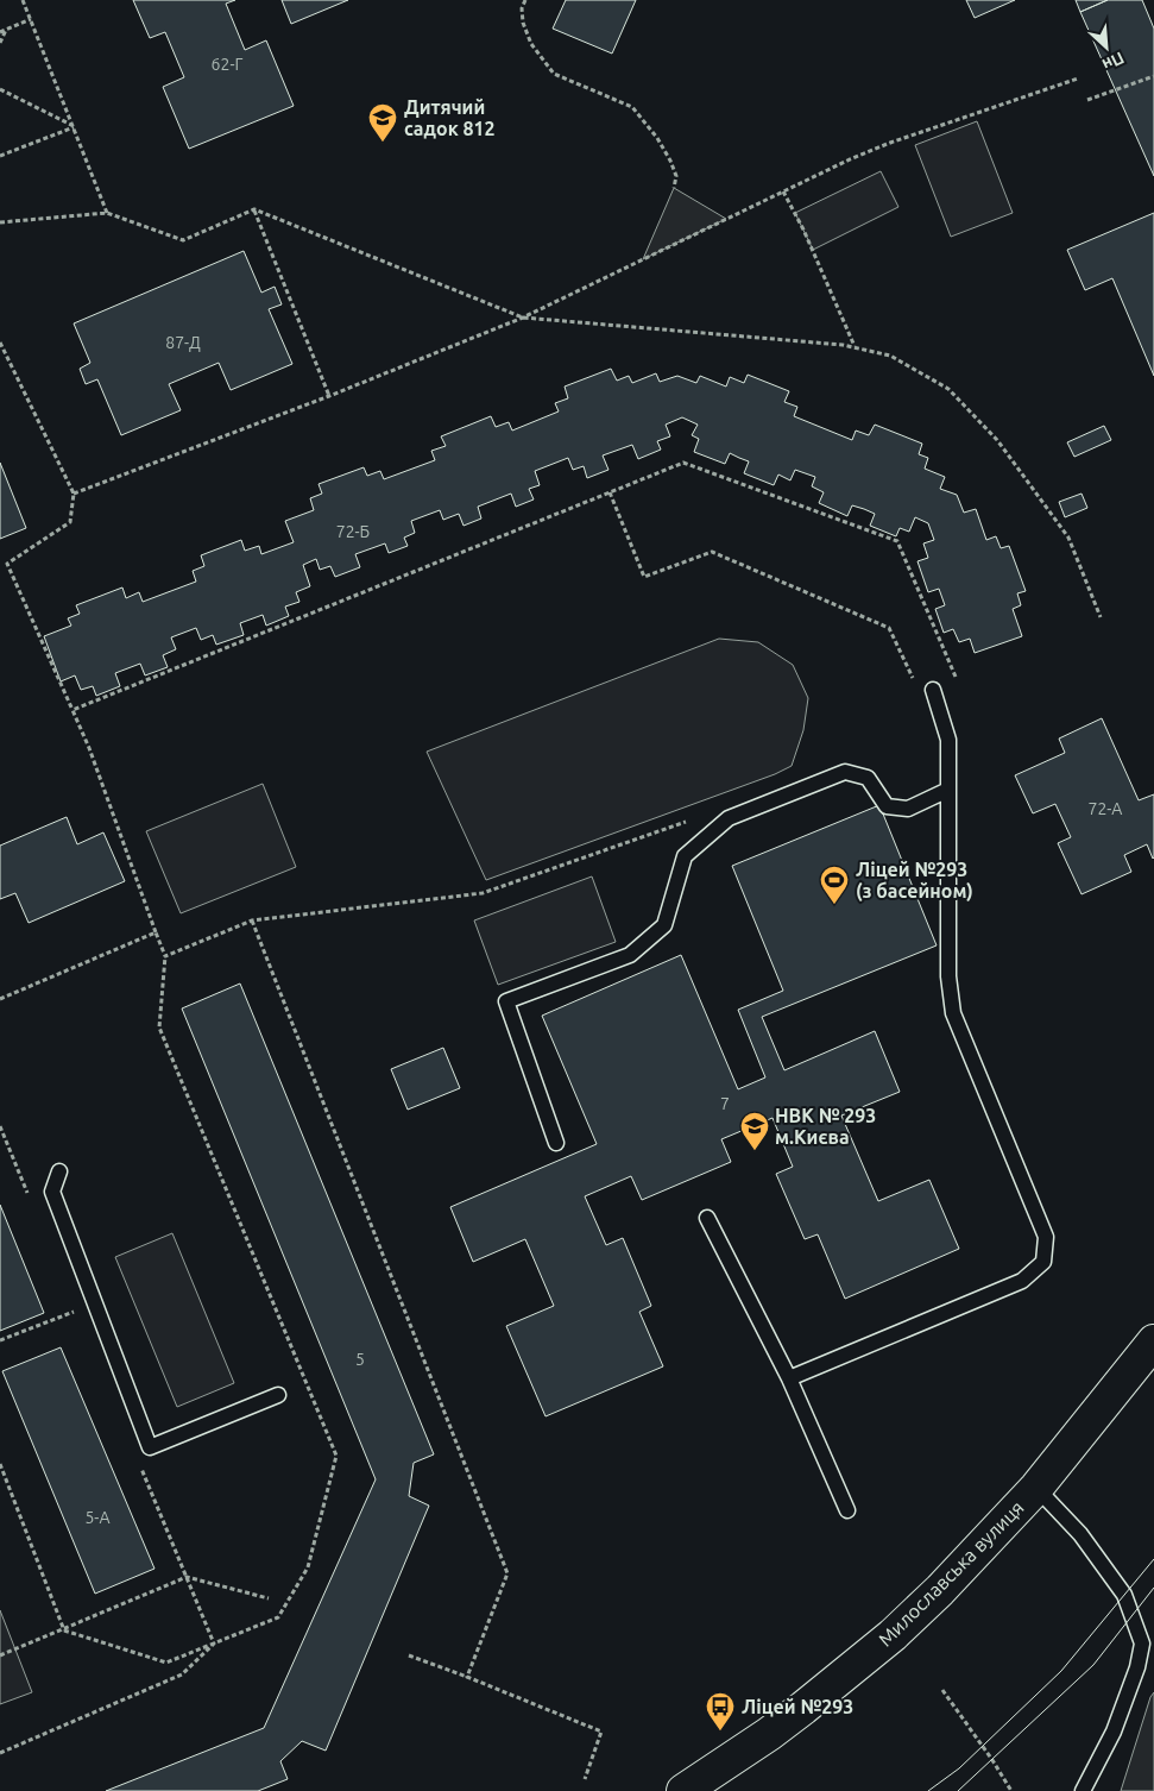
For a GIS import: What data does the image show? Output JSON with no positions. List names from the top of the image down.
{
  "streets": {
    "street": ["Милославська вулиця"]
  },
  "places": {
    "school or university": ["Дитячий садок 812", "НВК № 293 м.Києва"],
    "sports": ["Ліцей №293 (з басейном)"],
    "bus stop": ["Ліцей №293"]
  },
  "house_numbers": [
    "62-Г",
    "87-Д",
    "72-Б",
    "72-А",
    "7",
    "5",
    "5-А"
  ],
  "north": "bottom right"
}
